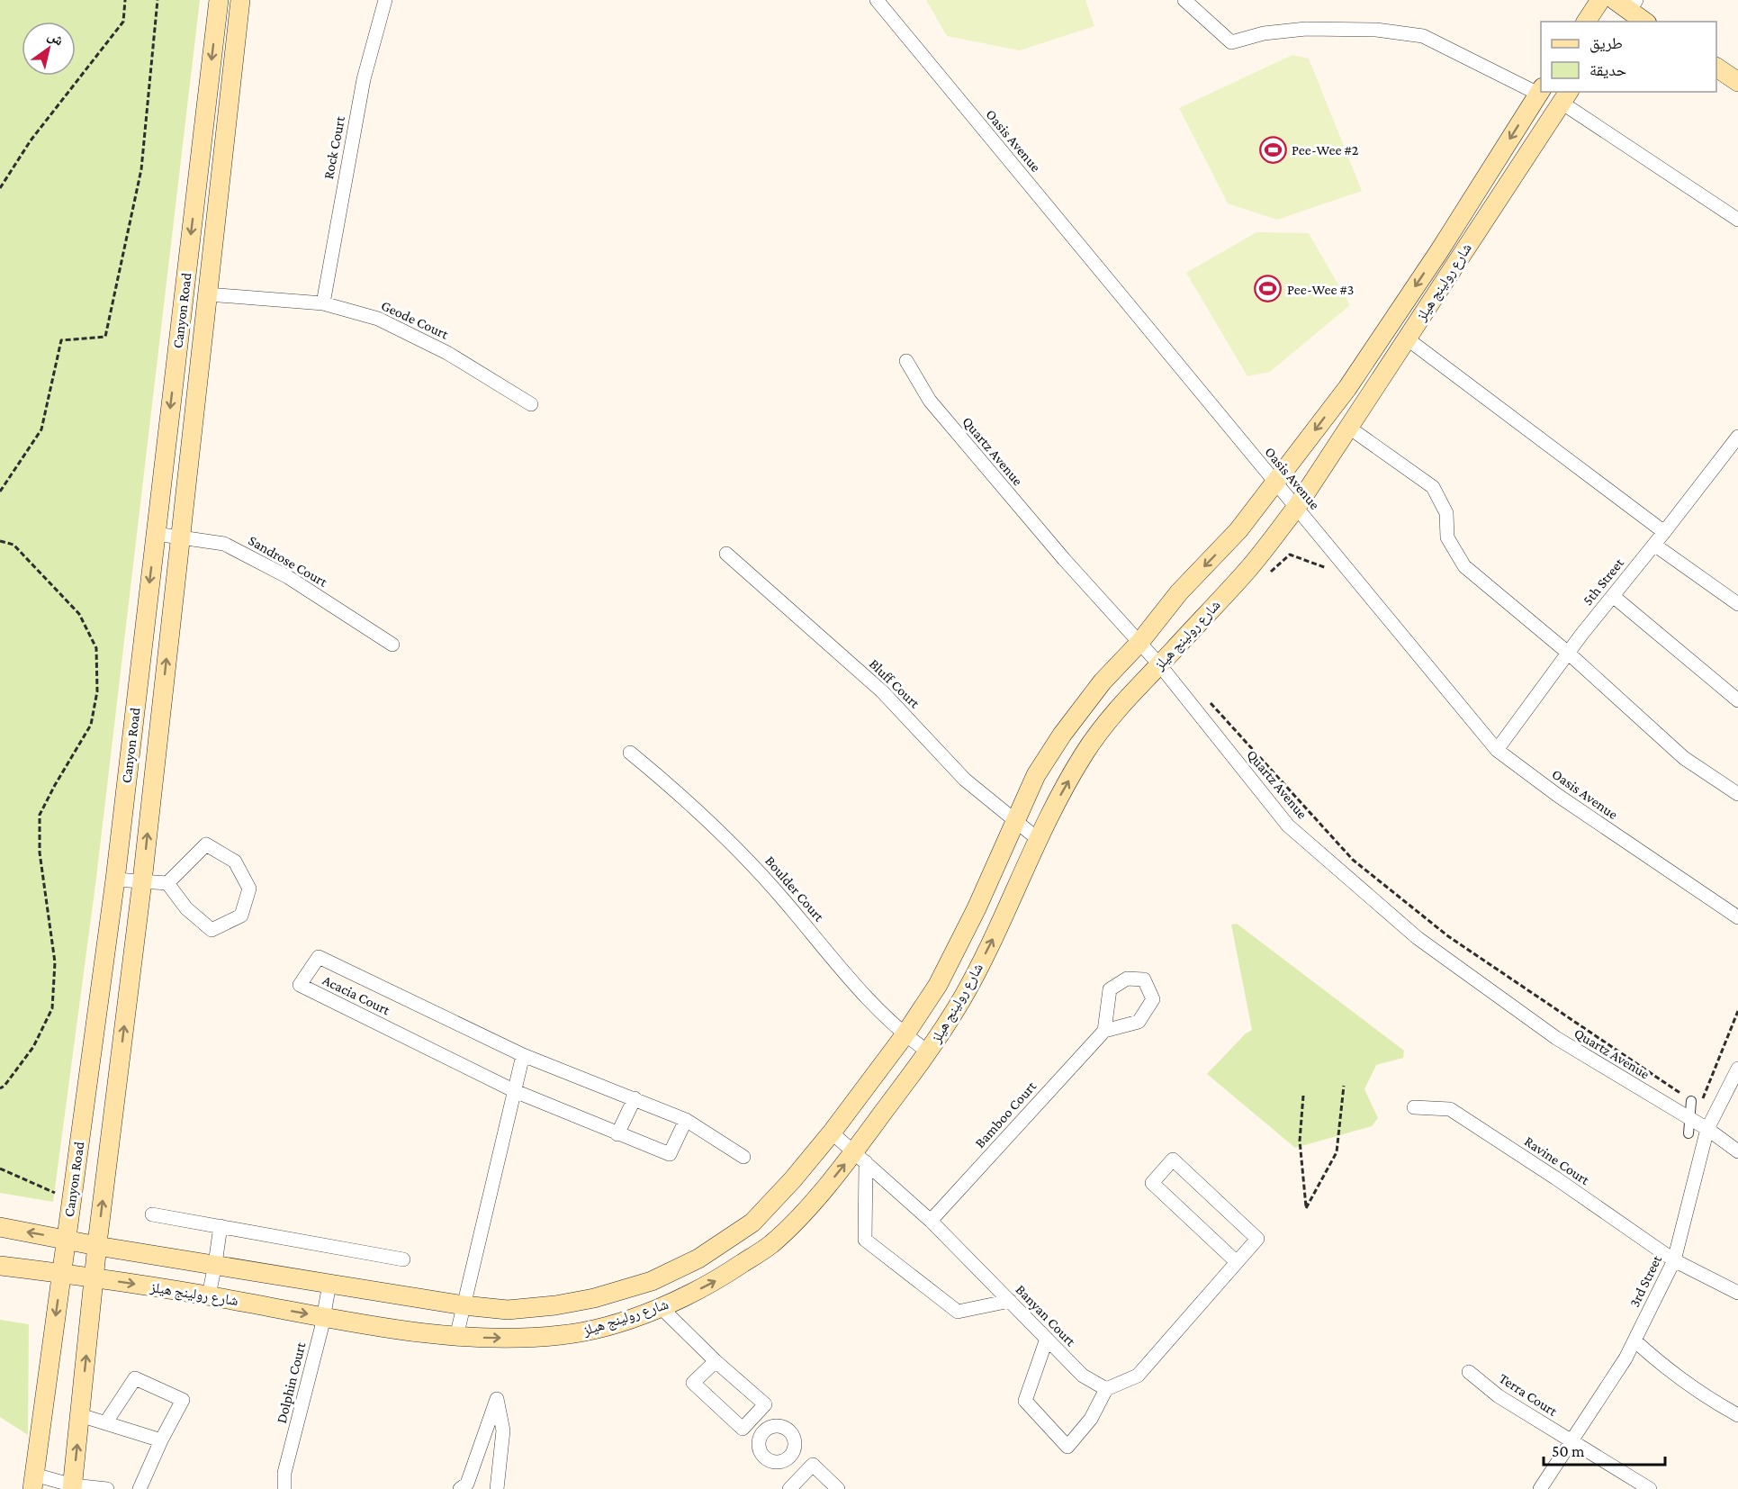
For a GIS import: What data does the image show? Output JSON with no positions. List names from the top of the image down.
{
  "streets": {
    "main road": ["شارع رولينج هيلز", "Canyon Road"],
    "street": [
      "Oasis Avenue",
      "Rock Court",
      "Geode Court",
      "Quartz Avenue",
      "Sandrose Court",
      "5th Street",
      "Bluff Court",
      "Boulder Court",
      "Acacia Court",
      "Bamboo Court",
      "Ravine Court",
      "3rd Street",
      "Banyan Court",
      "Dolphin Court",
      "Terra Court"
    ]
  },
  "crossings": [
    ["Oasis Avenue", "شارع رولينج هيلز"],
    ["Oasis Avenue", "5th Street"],
    ["Rock Court", "Geode Court"],
    ["شارع رولينج هيلز", "Canyon Road"],
    ["شارع رولينج هيلز", "Quartz Avenue"],
    ["شارع رولينج هيلز", "Bluff Court"],
    ["شارع رولينج هيلز", "Boulder Court"],
    ["شارع رولينج هيلز", "Banyan Court"],
    ["شارع رولينج هيلز", "Dolphin Court"],
    ["Canyon Road", "Geode Court"],
    ["Canyon Road", "Sandrose Court"],
    ["Quartz Avenue", "3rd Street"],
    ["Bamboo Court", "Banyan Court"],
    ["Ravine Court", "3rd Street"],
    ["3rd Street", "Terra Court"]
  ],
  "places": {
    "sports": ["Pee-Wee #2", "Pee-Wee #3"]
  },
  "legend": ["طريق", "حديقة"],
  "scale_bar": "50 m",
  "north": "top right"
}
